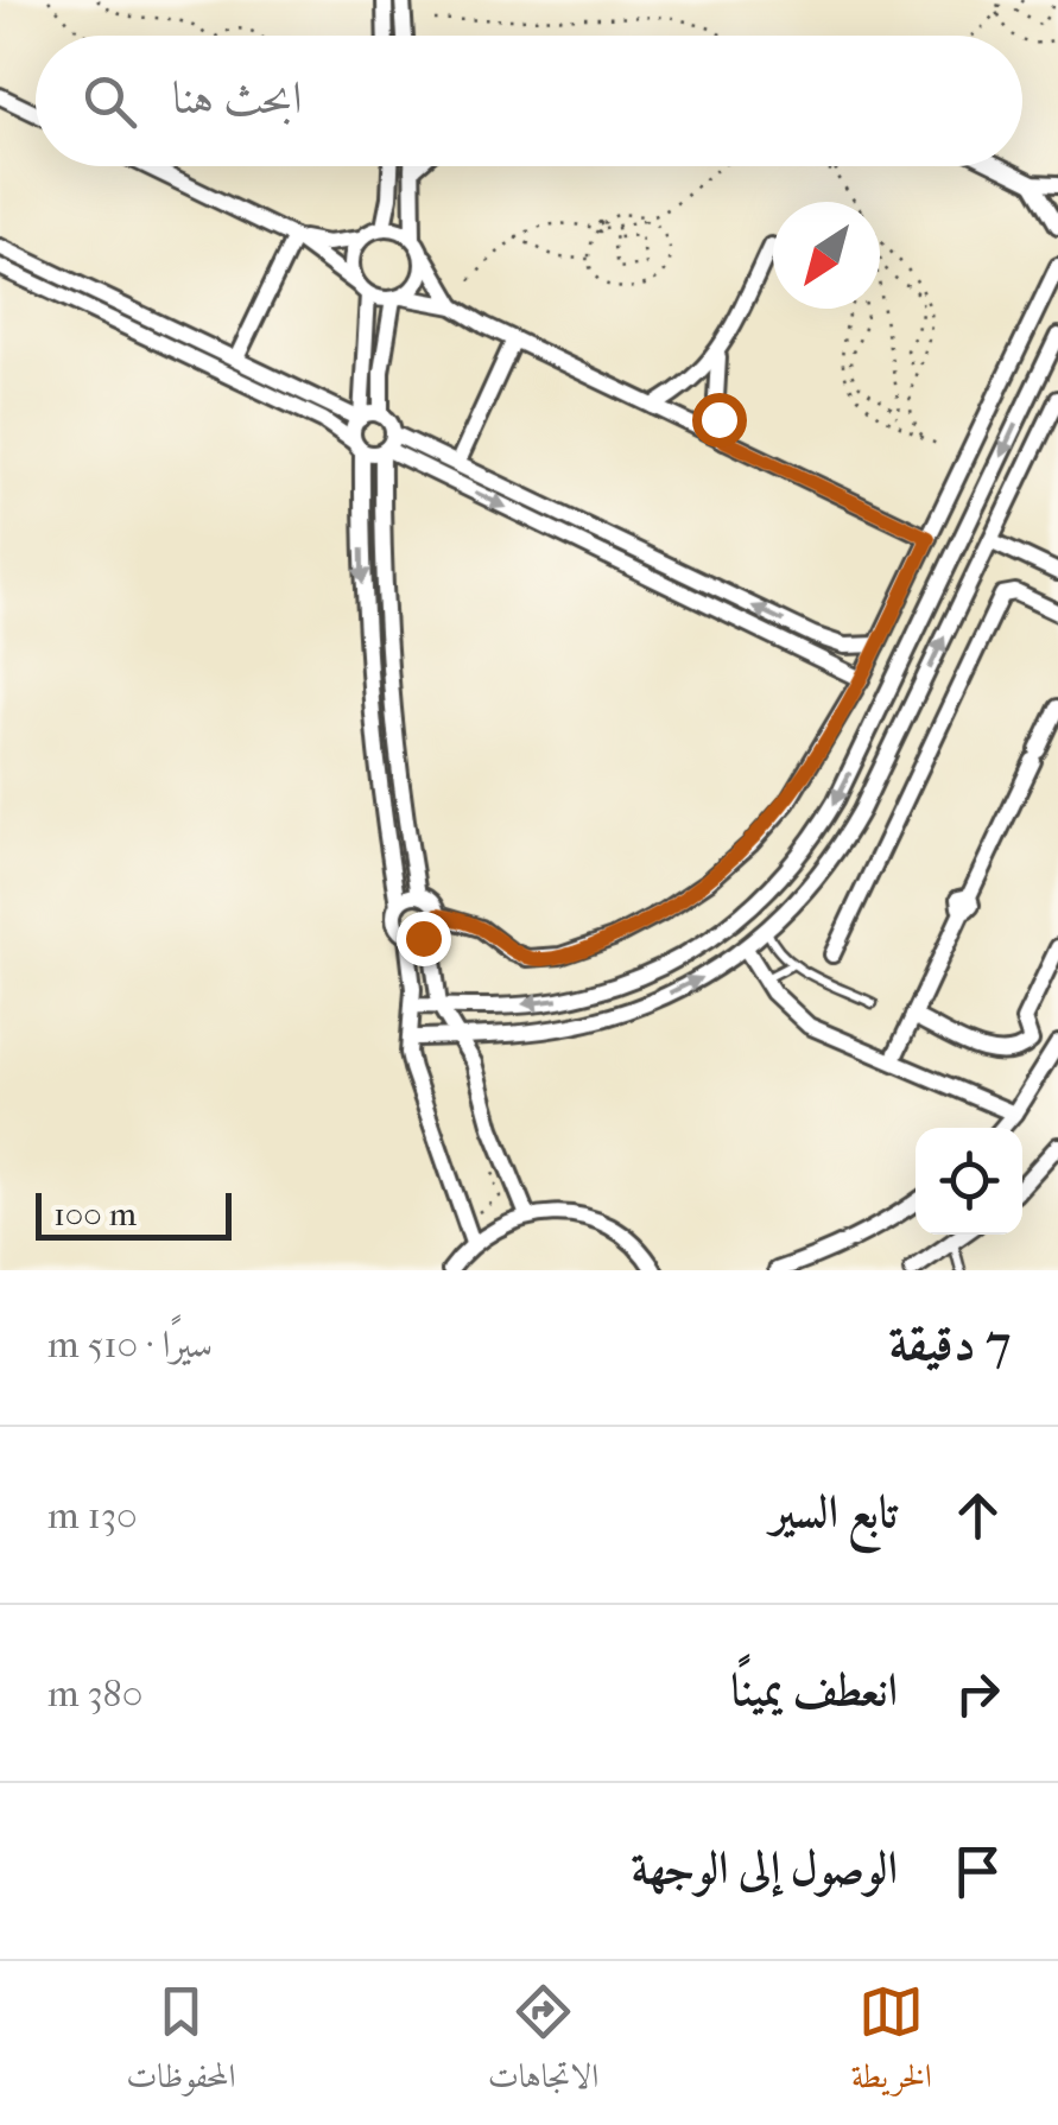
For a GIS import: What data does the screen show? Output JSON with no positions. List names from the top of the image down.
{
  "scale_bar": "100 m",
  "north": "bottom left",
  "page": {
    "search": "ابحث هنا",
    "scale": "100 m",
    "heading": ["7 دقيقة", "سيرًا · 510 m"],
    "list": [
      ["تابع السير", "130 m"],
      ["انعطف يمينًا", "380 m"],
      "الوصول إلى الوجهة"
    ],
    "nav": ["الخريطة", "الاتجاهات", "المحفوظات"]
  }
}
